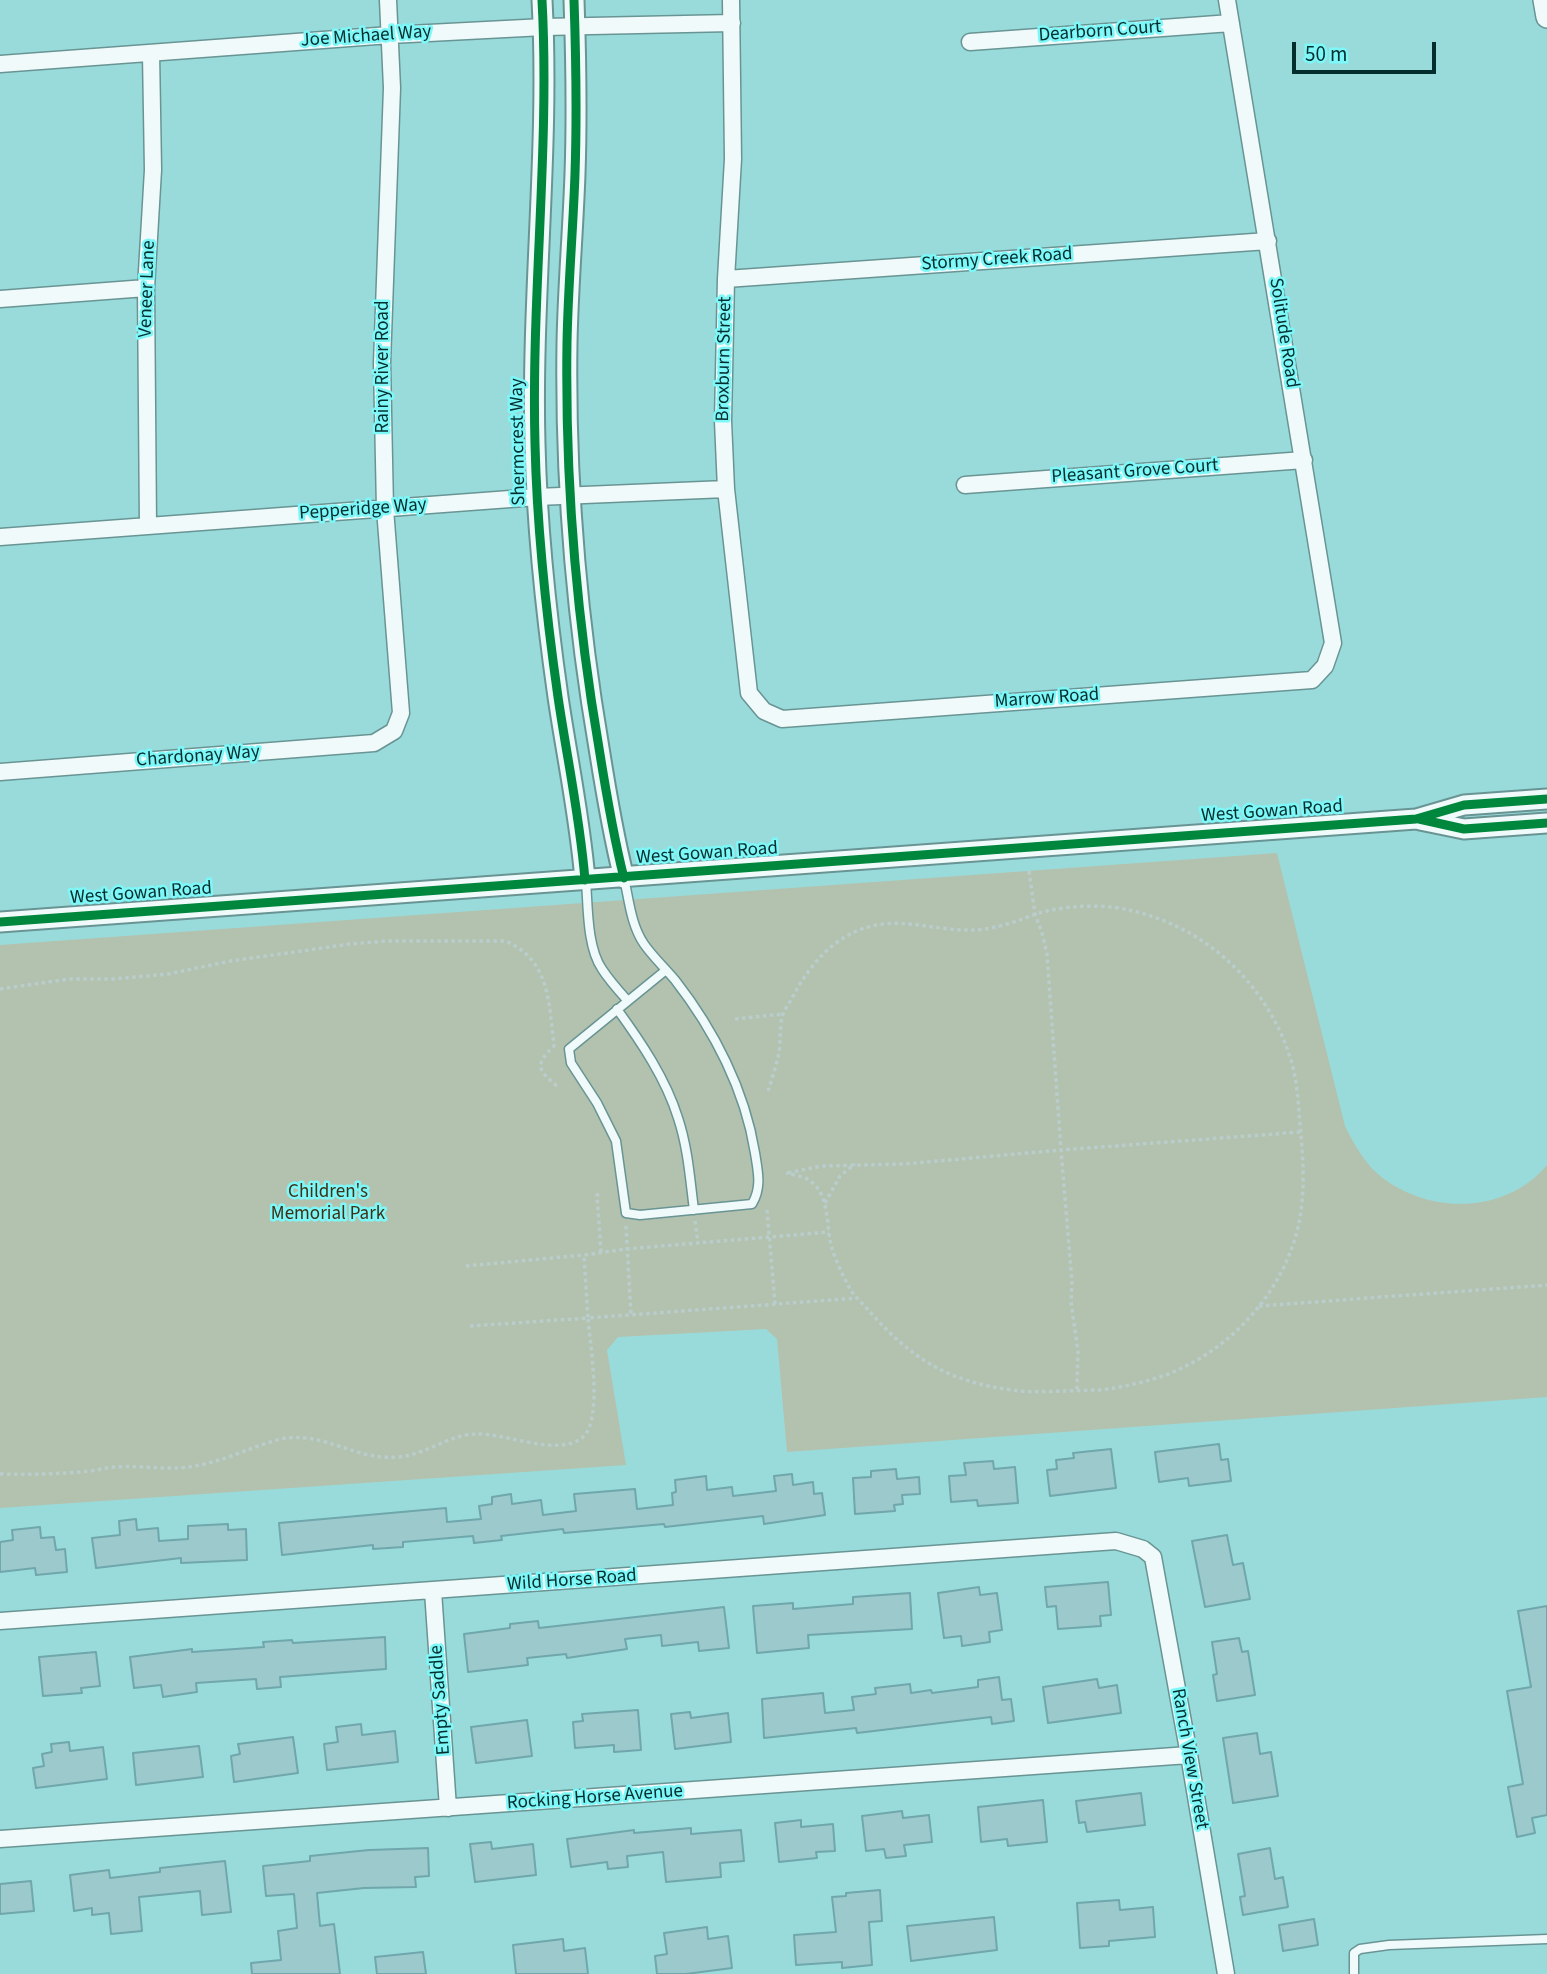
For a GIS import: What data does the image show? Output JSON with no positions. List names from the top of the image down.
{
  "streets": {
    "street": [
      "Dearborn Court",
      "Joe Michael Way",
      "Stormy Creek Road",
      "Veneer Lane",
      "Solitude Road",
      "Broxburn Street",
      "Rainy River Road",
      "Shermcrest Way",
      "Pleasant Grove Court",
      "Pepperidge Way",
      "Marrow Road",
      "Chardonay Way",
      "West Gowan Road",
      "Wild Horse Road",
      "Empty Saddle",
      "Ranch View Street",
      "Rocking Horse Avenue"
    ]
  },
  "crossings": [
    ["Dearborn Court", "Solitude Road"],
    ["Joe Michael Way", "Veneer Lane"],
    ["Joe Michael Way", "Broxburn Street"],
    ["Joe Michael Way", "Rainy River Road"],
    ["Joe Michael Way", "Shermcrest Way"],
    ["Stormy Creek Road", "Solitude Road"],
    ["Stormy Creek Road", "Broxburn Street"],
    ["Veneer Lane", "Pepperidge Way"],
    ["Solitude Road", "Pleasant Grove Court"],
    ["Solitude Road", "Marrow Road"],
    ["Broxburn Street", "Pepperidge Way"],
    ["Broxburn Street", "Marrow Road"],
    ["Rainy River Road", "Pepperidge Way"],
    ["Rainy River Road", "Chardonay Way"],
    ["Shermcrest Way", "Pepperidge Way"],
    ["Shermcrest Way", "West Gowan Road"],
    ["Wild Horse Road", "Empty Saddle"],
    ["Wild Horse Road", "Ranch View Street"],
    ["Empty Saddle", "Rocking Horse Avenue"],
    ["Ranch View Street", "Rocking Horse Avenue"]
  ],
  "parks": ["Children's Memorial Park"],
  "scale_bar": "50 m"
}
